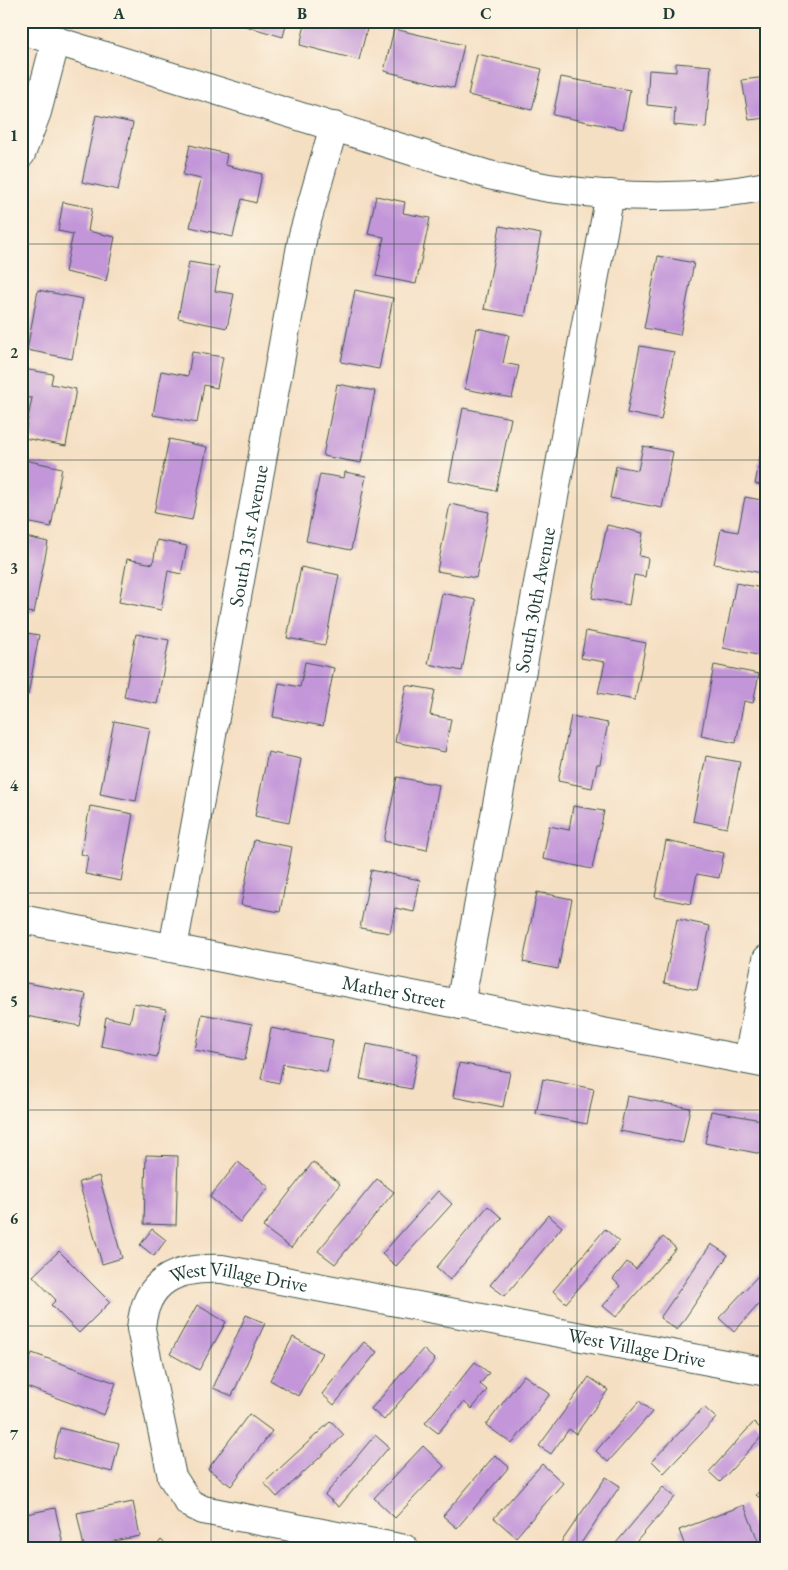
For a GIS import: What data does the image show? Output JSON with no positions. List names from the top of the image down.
{
  "streets": {
    "street": [
      "South 31st Avenue",
      "South 30th Avenue",
      "Mather Street",
      "West Village Drive"
    ]
  },
  "crossings": [
    ["South 31st Avenue", "Mather Street"],
    ["South 30th Avenue", "Mather Street"]
  ],
  "grid": {
    "columns": [
      "A",
      "B",
      "C",
      "D"
    ],
    "rows": [
      "1",
      "2",
      "3",
      "4",
      "5",
      "6",
      "7"
    ]
  }
}
